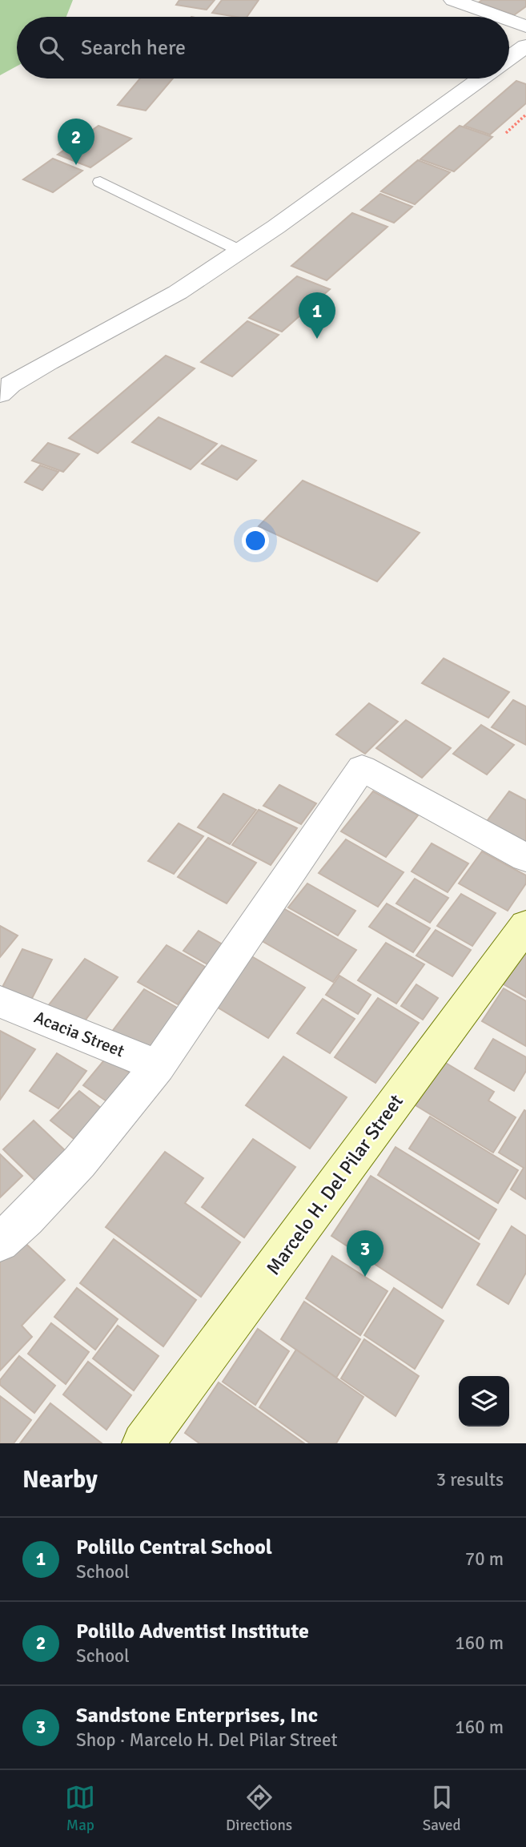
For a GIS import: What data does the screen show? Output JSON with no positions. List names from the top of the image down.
{
  "streets": {
    "main road": ["Marcelo H. Del Pilar Street"],
    "street": ["Acacia Street"]
  },
  "page": {
    "search": "Search here",
    "pins": ["2", "1", "3"],
    "heading": ["Nearby", "3 results"],
    "list": [
      {
        "mark": "1",
        "name": "Polillo Central School",
        "note": "School",
        "value": "70 m"
      },
      {
        "mark": "2",
        "name": "Polillo Adventist Institute",
        "note": "School",
        "value": "160 m"
      },
      {
        "mark": "3",
        "name": "Sandstone Enterprises, Inc",
        "note": "Shop · Marcelo H. Del Pilar Street",
        "value": "160 m"
      }
    ],
    "nav": ["Map", "Directions", "Saved"]
  }
}
